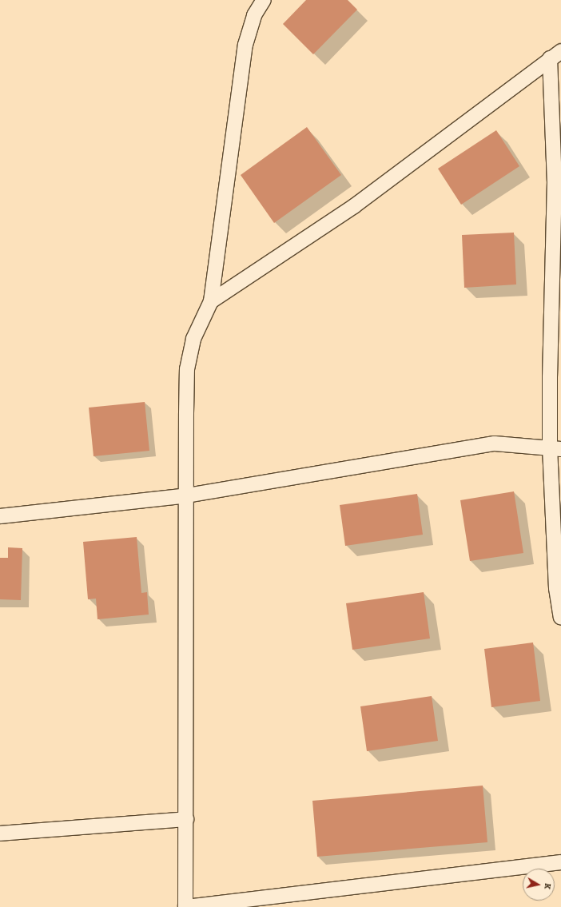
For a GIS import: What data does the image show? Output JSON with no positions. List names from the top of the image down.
{
  "north": "right"
}
